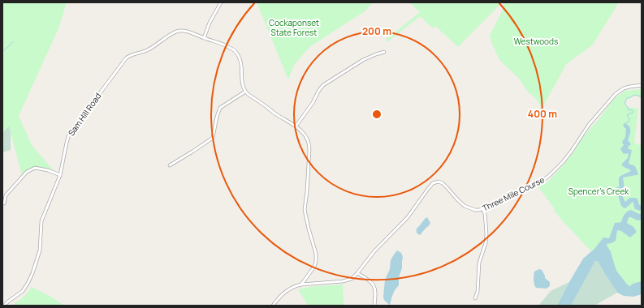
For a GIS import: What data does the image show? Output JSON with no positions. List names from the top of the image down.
{
  "streets": {
    "street": ["Sam Hill Road", "Three Mile Course"]
  },
  "parks": ["Cockaponset State Forest", "Westwoods", "Spencer's Creek"],
  "rings": ["200 m", "400 m"]
}
